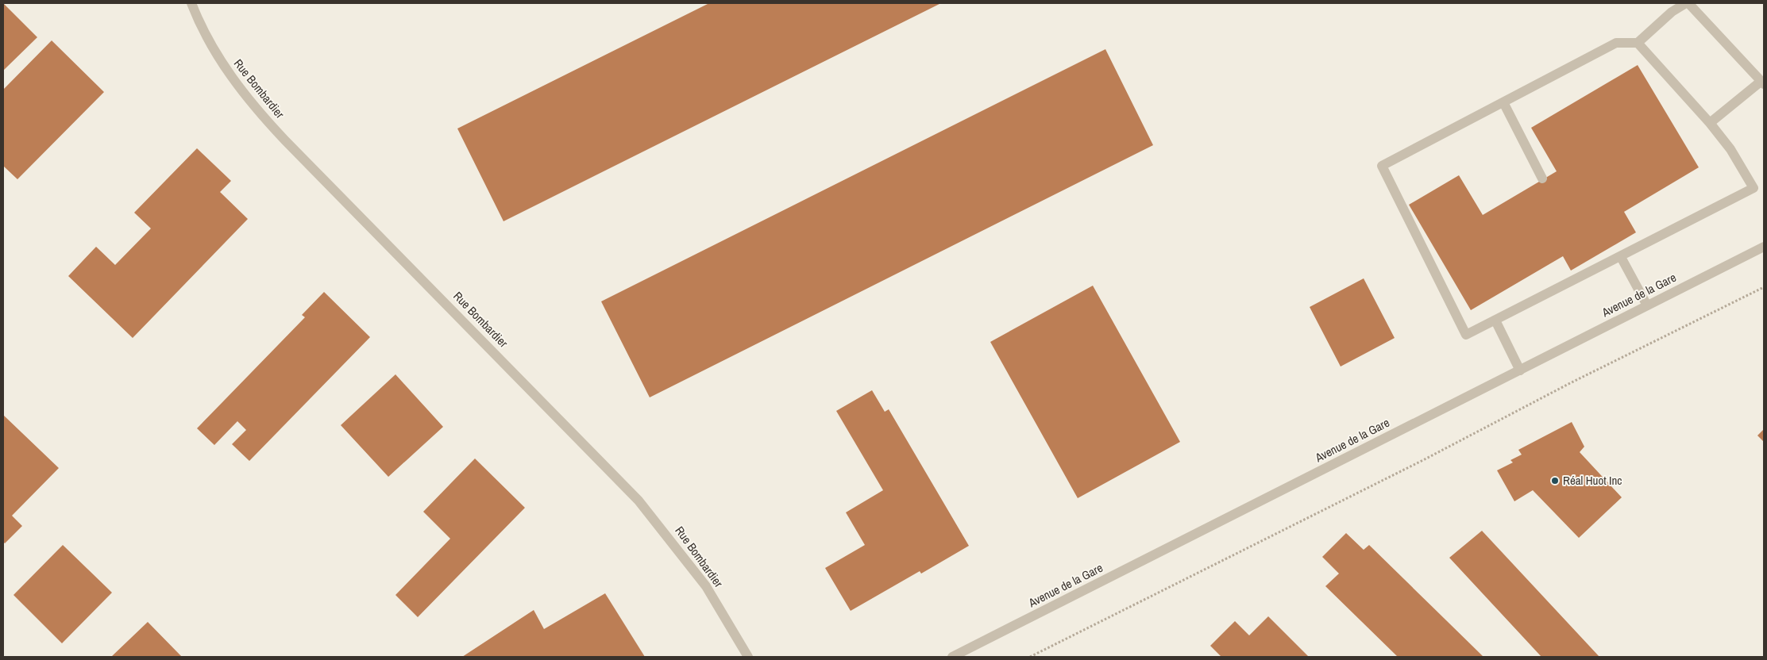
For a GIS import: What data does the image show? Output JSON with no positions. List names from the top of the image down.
{
  "streets": {
    "street": ["Rue Bombardier", "Avenue de la Gare"]
  },
  "places": ["Réal Huot Inc"]
}
